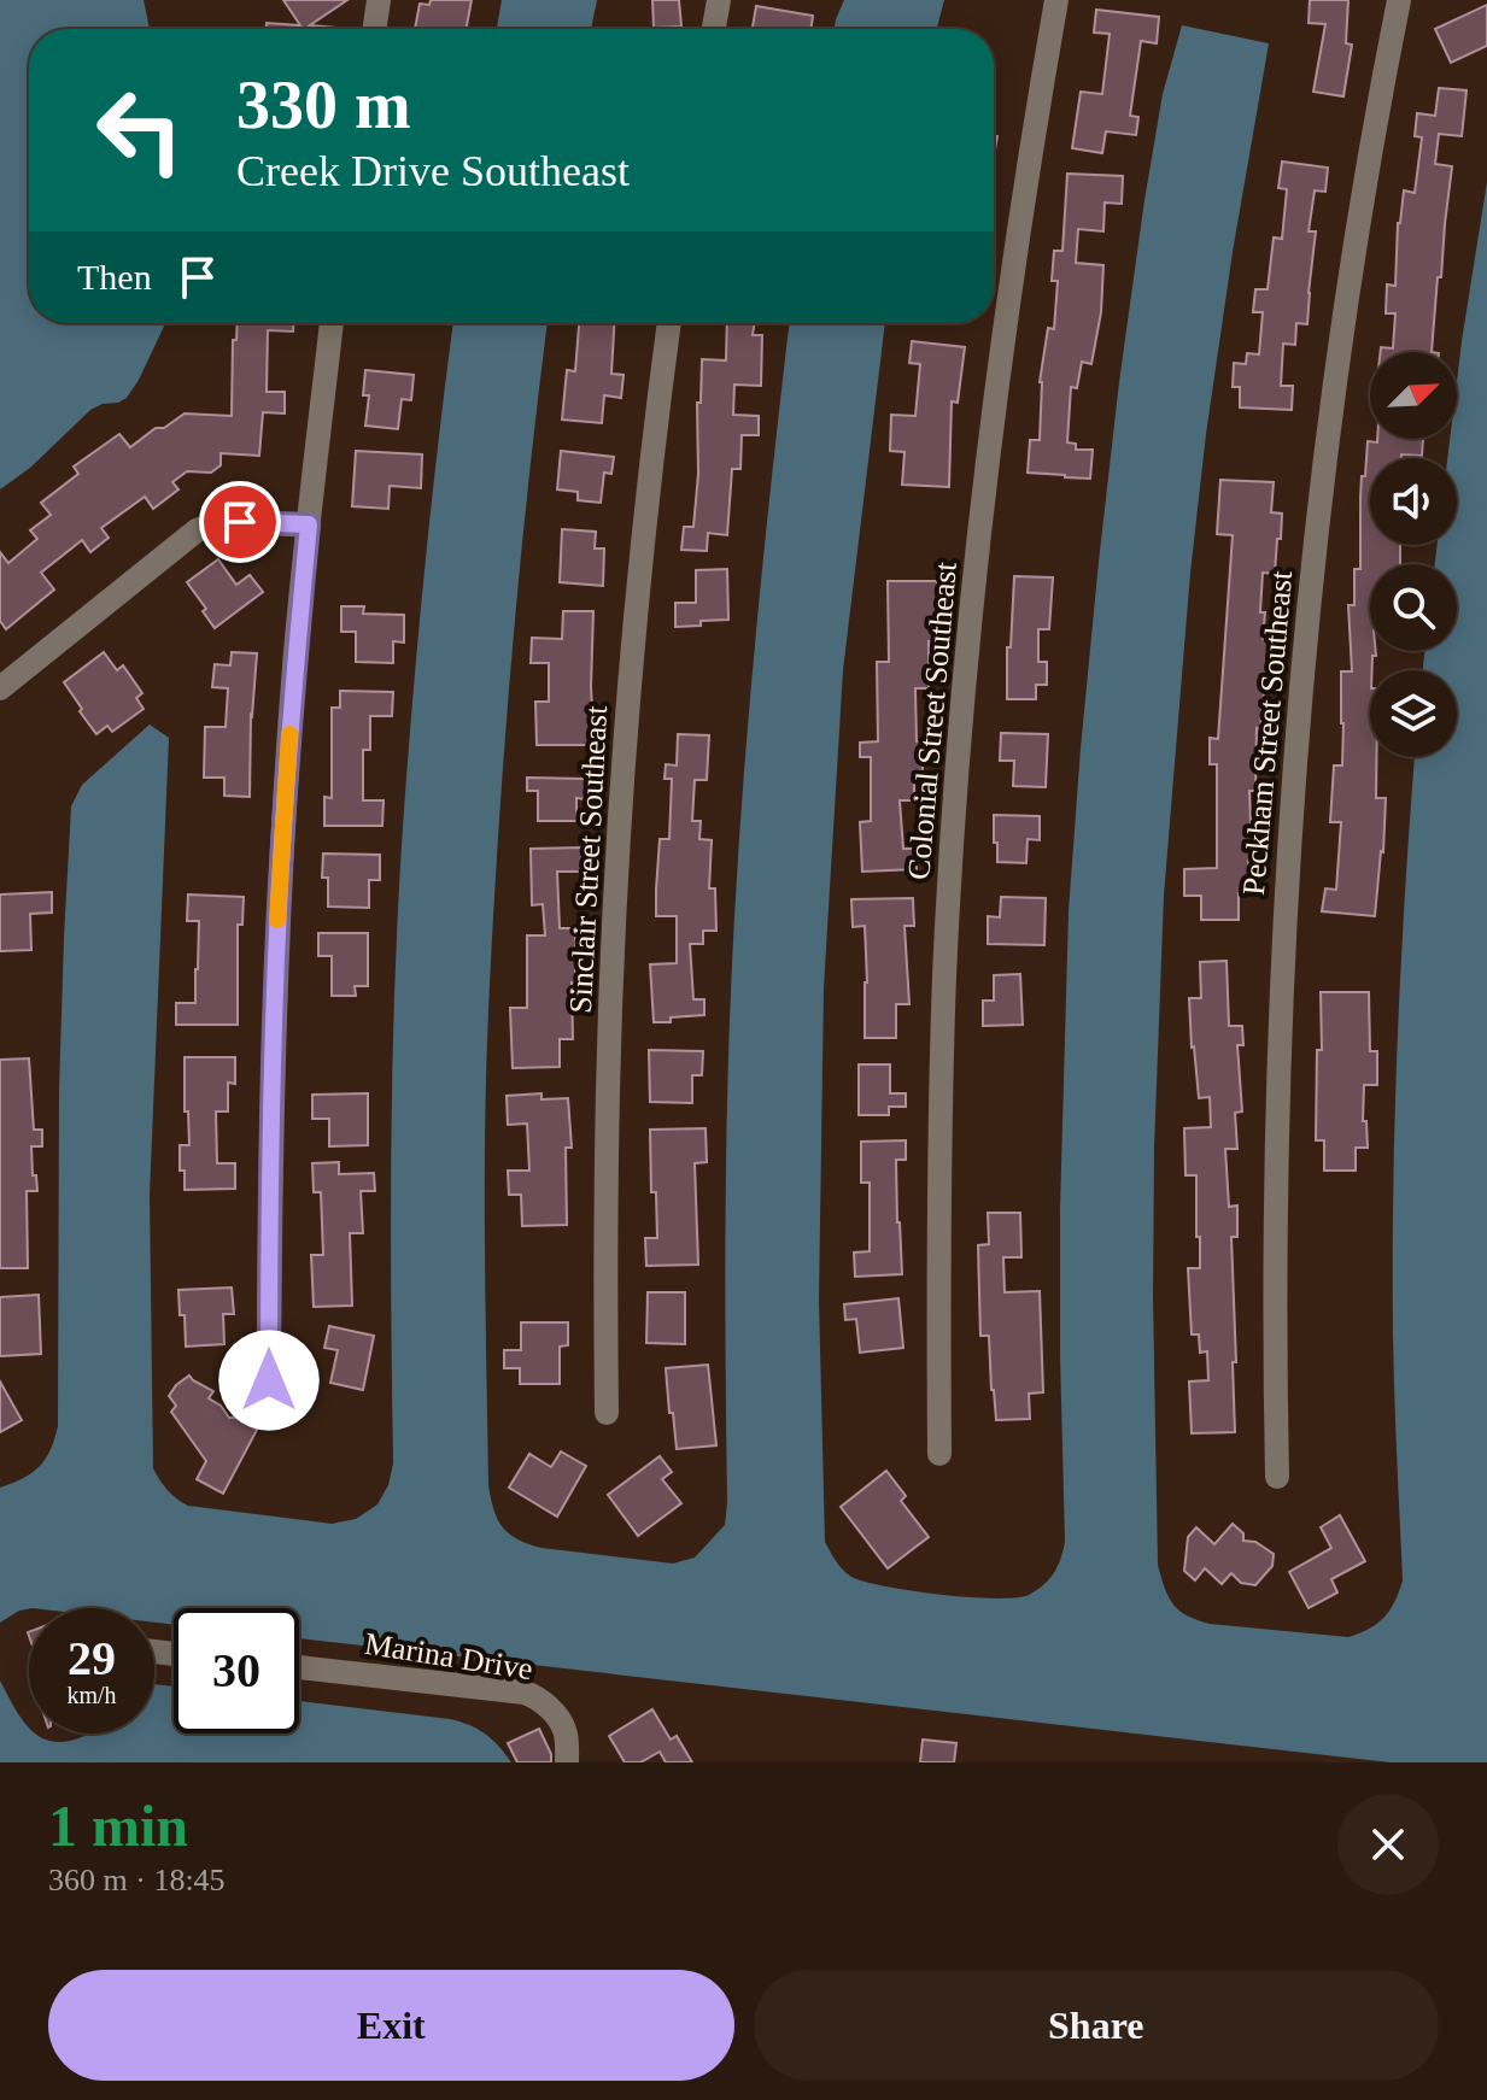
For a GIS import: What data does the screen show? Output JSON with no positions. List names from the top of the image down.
{
  "streets": {
    "street": [
      "Colonial Street Southeast",
      "Peckham Street Southeast",
      "Sinclair Street Southeast",
      "Marina Drive"
    ]
  },
  "north": "top right",
  "page": {
    "turn": ["330 m", "Creek Drive Southeast"],
    "then": "Then",
    "speed": "29 km/h",
    "limit": "30",
    "heading": ["1 min", "360 m · 18:45"],
    "buttons": ["Exit", "Share"]
  }
}
